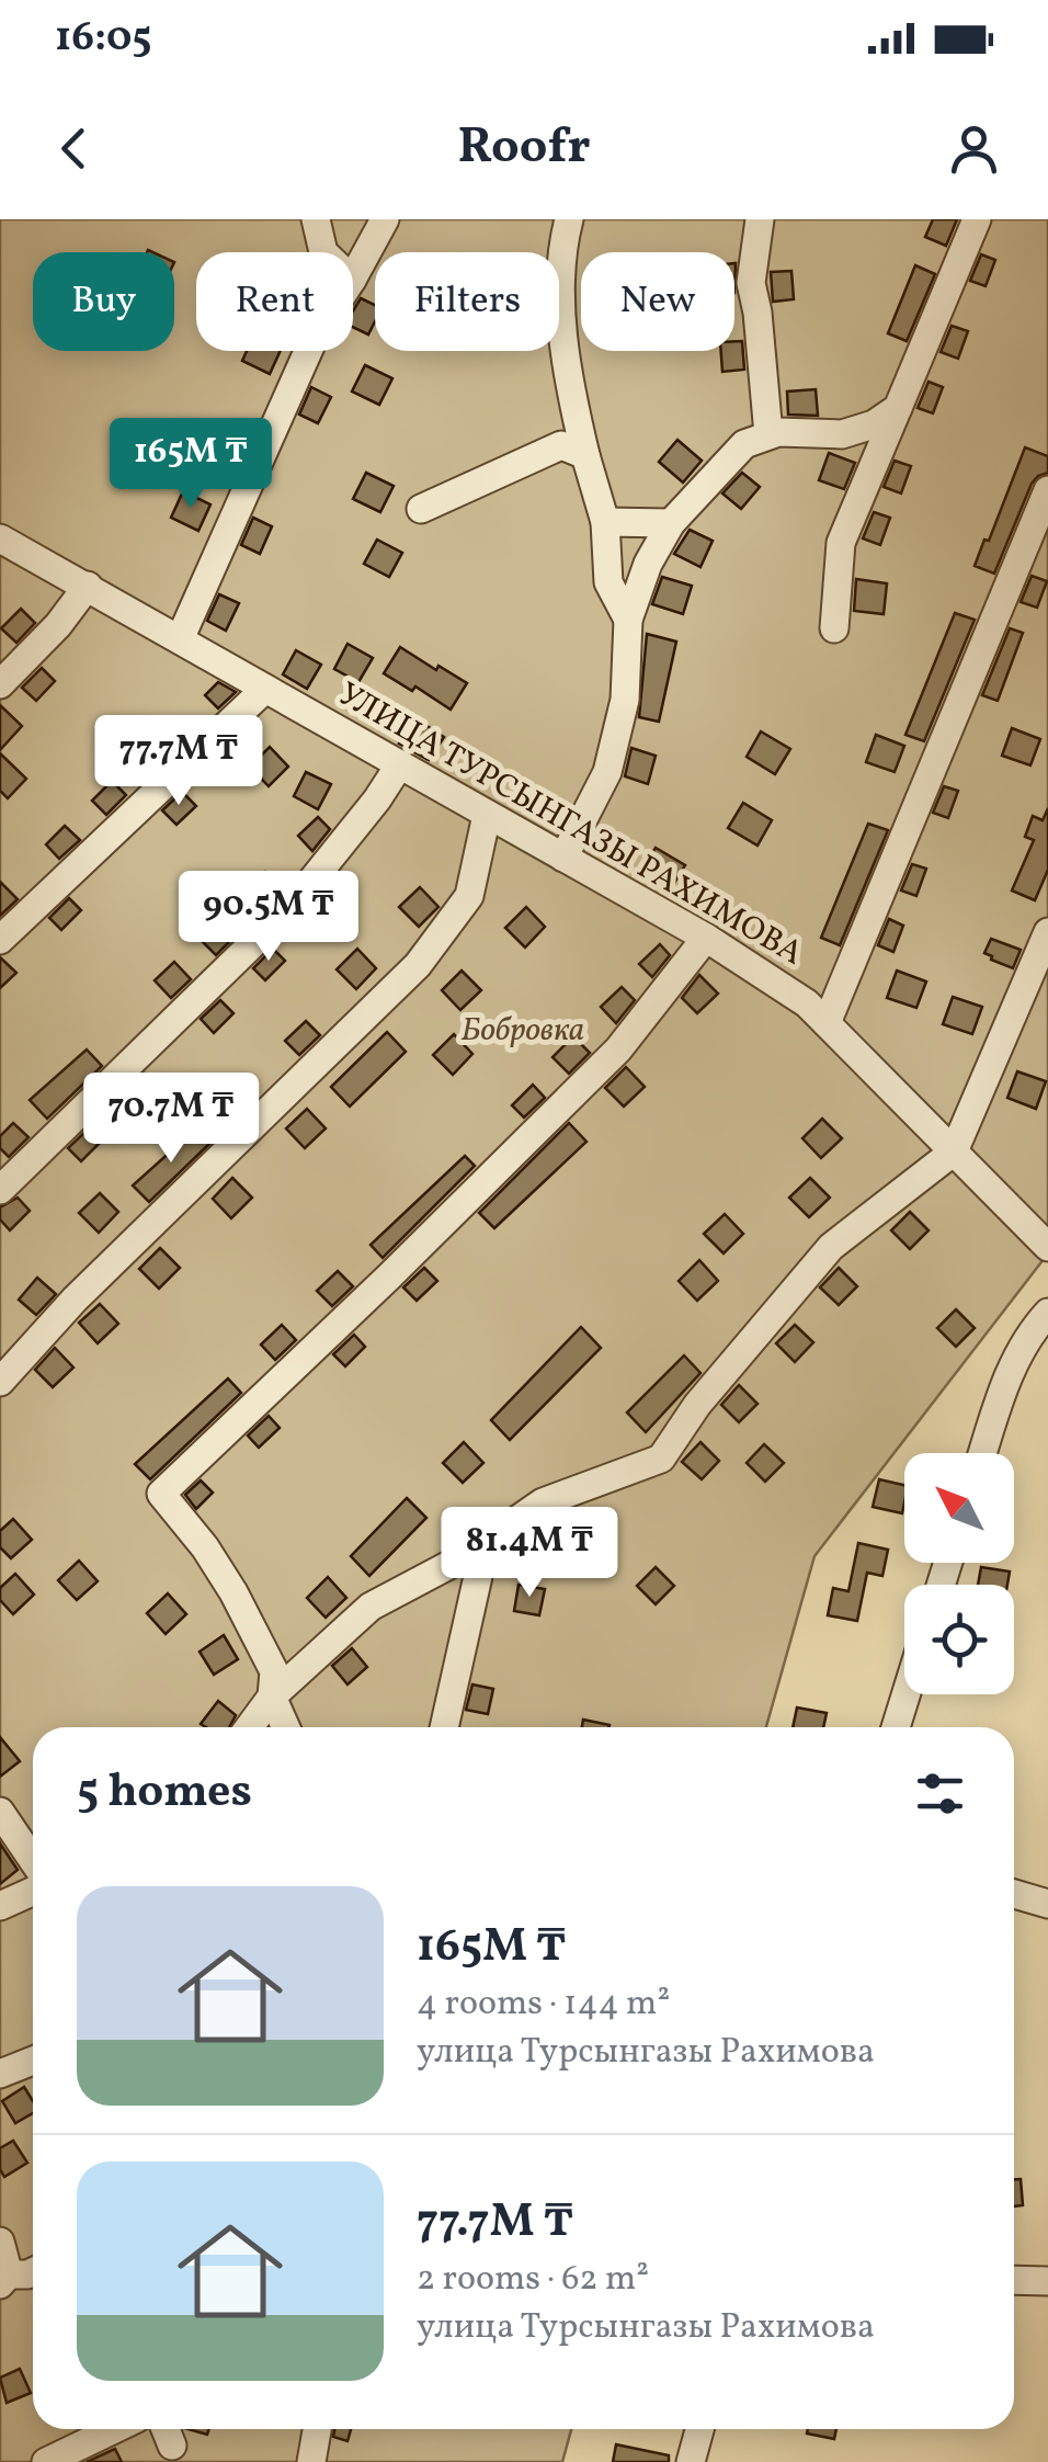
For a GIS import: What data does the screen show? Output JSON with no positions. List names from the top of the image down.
{
  "streets": {
    "street": ["УЛИЦА ТУРСЫНГАЗЫ РАХИМОВА"]
  },
  "parks": ["Бобровка"],
  "north": "top left",
  "page": {
    "status": "16:05",
    "header": "Roofr",
    "chip": [
      "Buy",
      "Rent",
      "Filters",
      "New"
    ],
    "price": [
      "165M ₸",
      "77.7M ₸",
      "90.5M ₸",
      "70.7M ₸",
      "81.4M ₸"
    ],
    "heading": "5 homes",
    "list": [
      {
        "name": "165M ₸",
        "note": "4 rooms · 144 m² · улица Турсынгазы Рахимова"
      },
      {
        "name": "77.7M ₸",
        "note": "2 rooms · 62 m² · улица Турсынгазы Рахимова"
      }
    ]
  }
}
